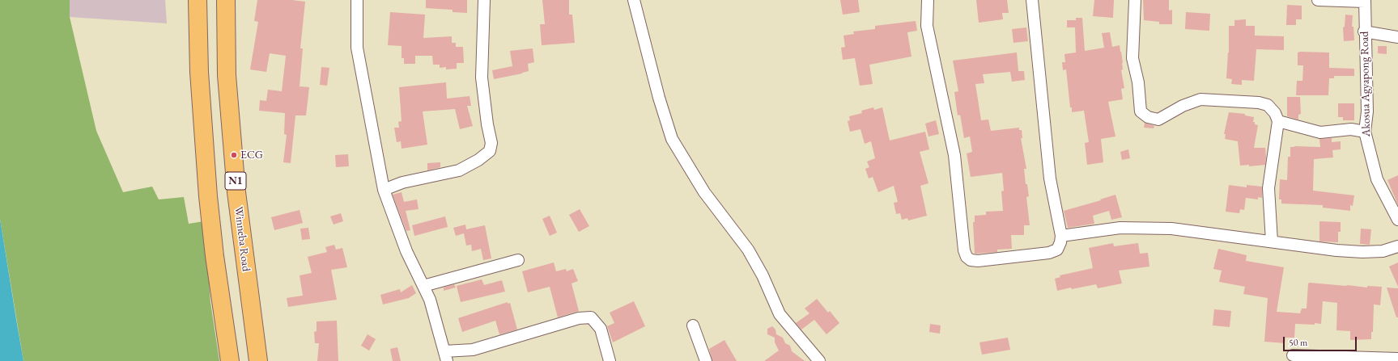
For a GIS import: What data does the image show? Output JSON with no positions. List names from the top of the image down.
{
  "streets": {
    "highway": ["N1", "Winneba Road"],
    "street": ["Akosua Agyapong Road"]
  },
  "places": ["ECG"],
  "scale_bar": "50 m"
}
